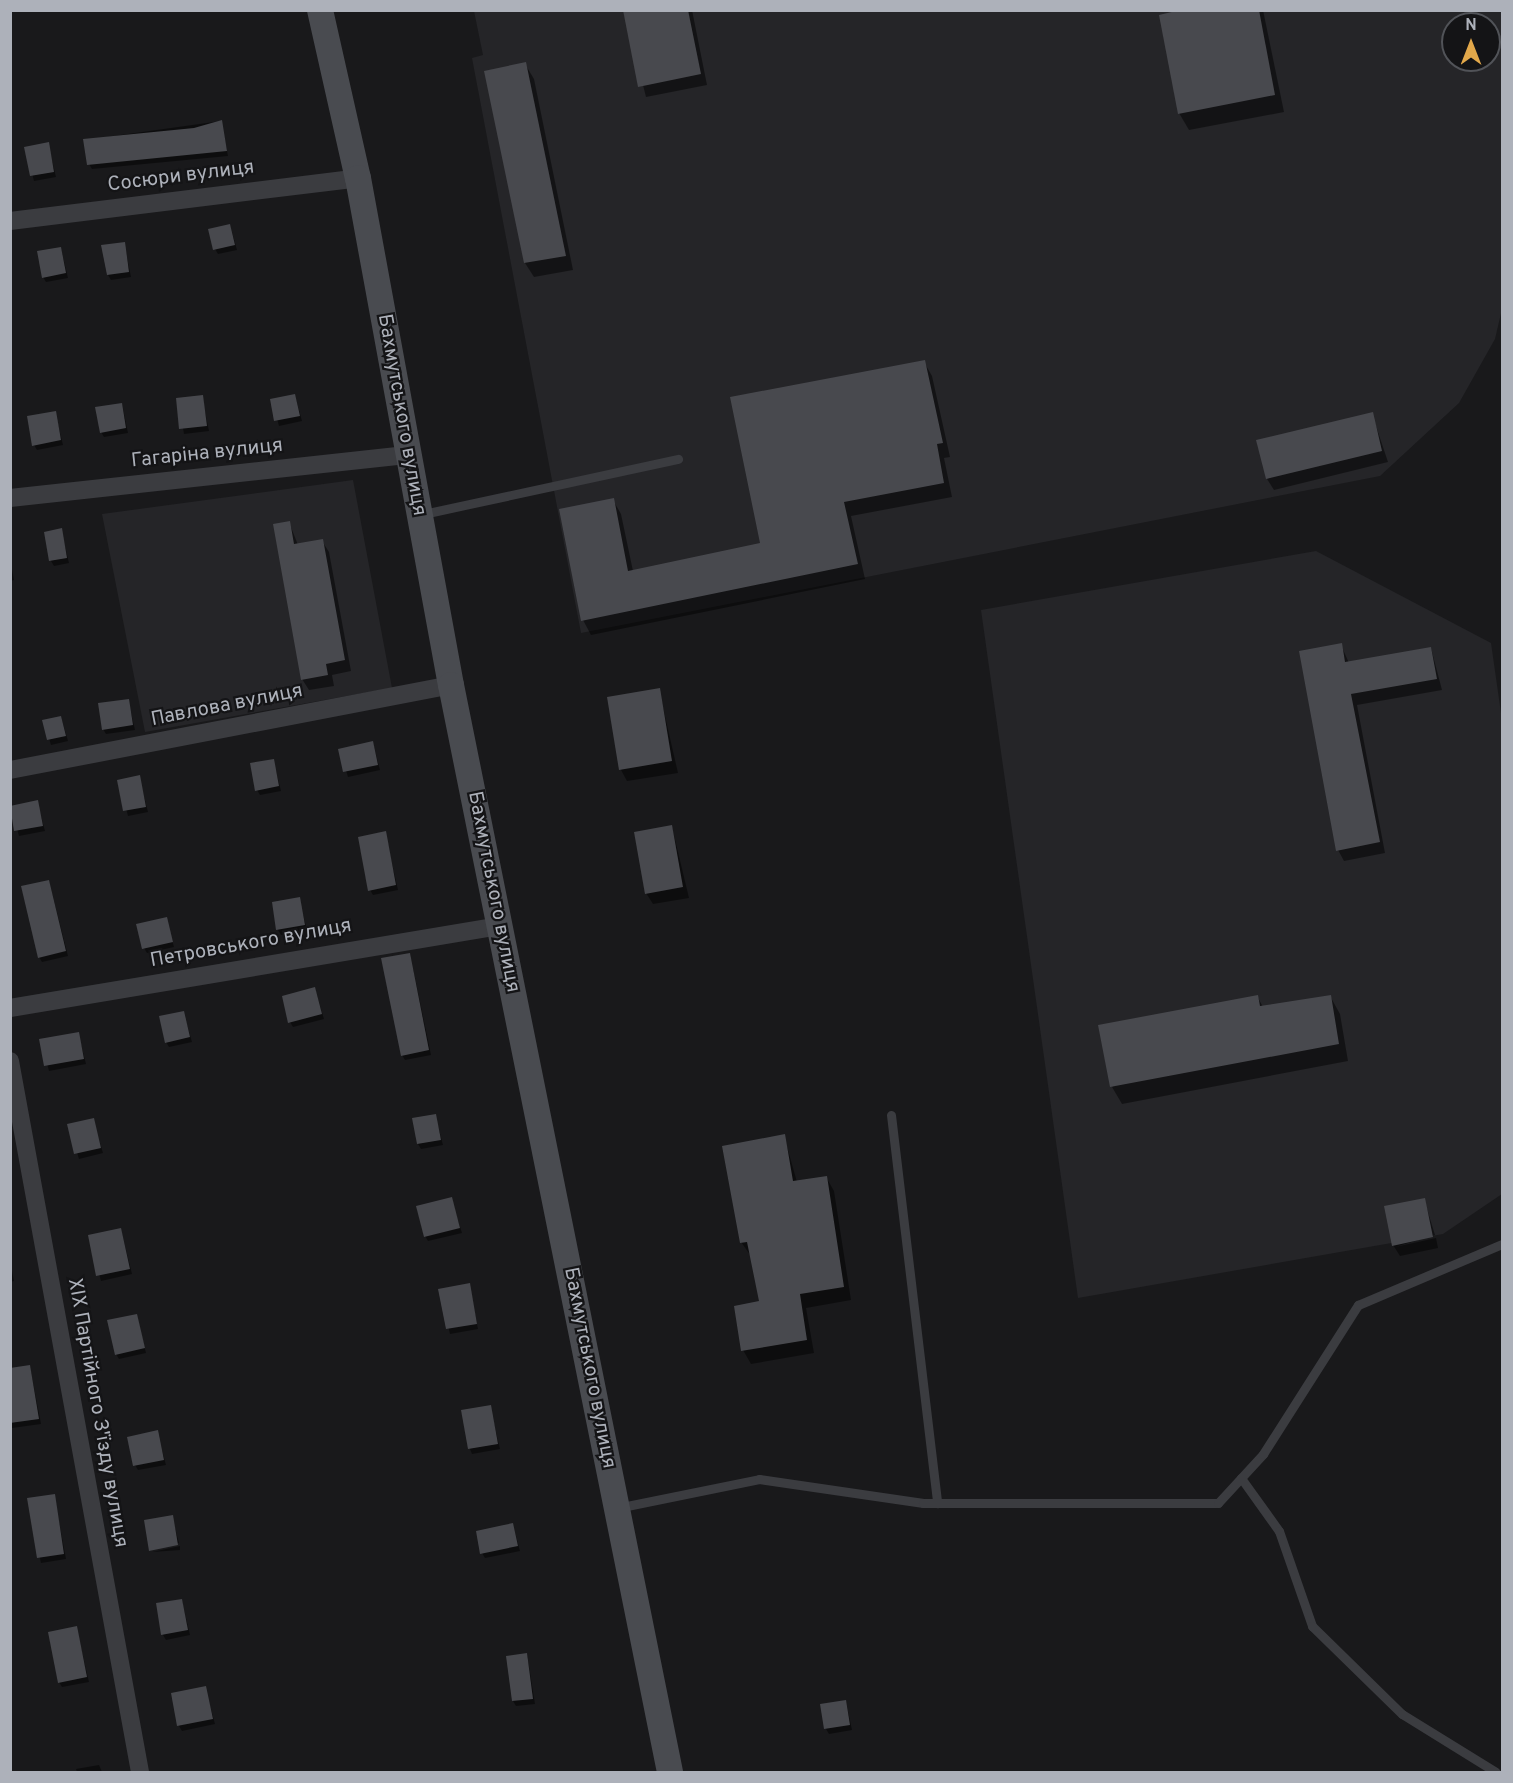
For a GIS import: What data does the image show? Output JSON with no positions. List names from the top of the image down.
{
  "streets": {
    "main road": ["Бахмутського вулиця"],
    "street": [
      "Сосюри вулиця",
      "Гагаріна вулиця",
      "Павлова вулиця",
      "Петровського вулиця",
      "XIX Партійного З'їзду вулиця"
    ]
  },
  "crossings": [
    ["Сосюри вулиця", "Бахмутського вулиця"],
    ["Бахмутського вулиця", "Гагаріна вулиця"],
    ["Бахмутського вулиця", "Павлова вулиця"],
    ["Бахмутського вулиця", "Петровського вулиця"]
  ],
  "north": "top"
}
